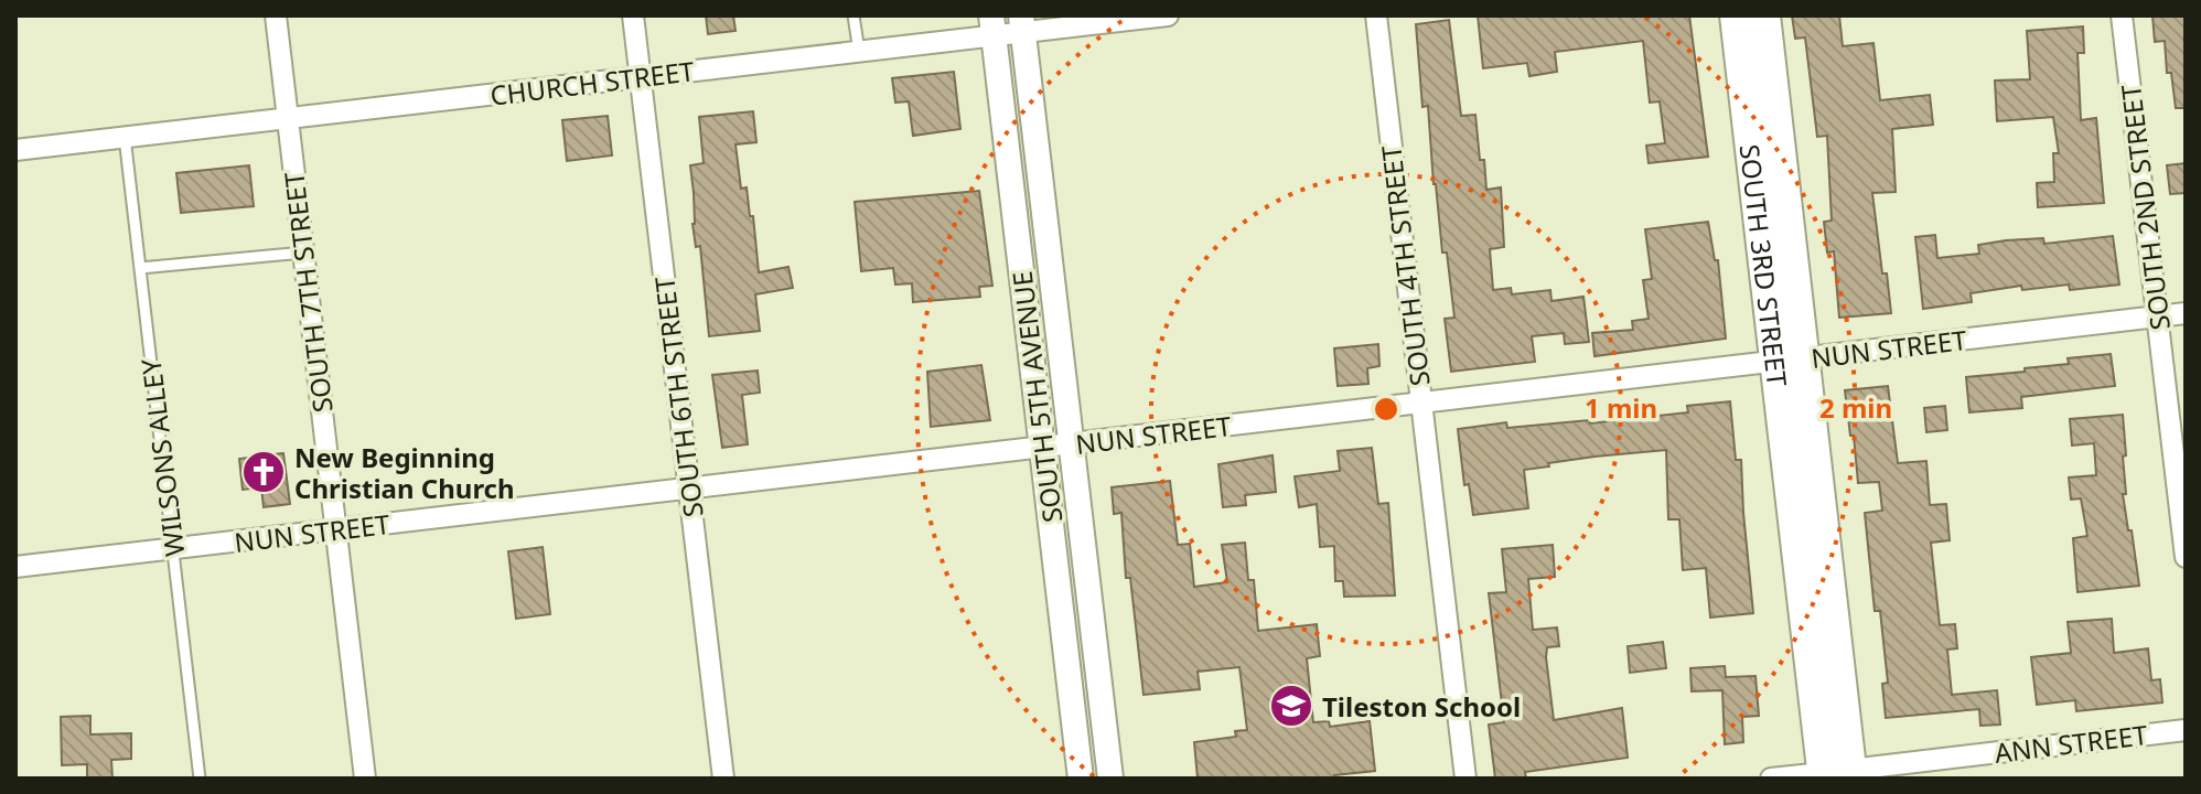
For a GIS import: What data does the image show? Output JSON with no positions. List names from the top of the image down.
{
  "streets": {
    "main road": ["SOUTH 3RD STREET"],
    "street": [
      "CHURCH STREET",
      "SOUTH 2ND STREET",
      "SOUTH 4TH STREET",
      "SOUTH 7TH STREET",
      "NUN STREET",
      "SOUTH 6TH STREET",
      "SOUTH 5TH AVENUE",
      "ANN STREET"
    ],
    "lane": ["WILSONS ALLEY"]
  },
  "crossings": [
    ["CHURCH STREET", "SOUTH 7TH STREET"],
    ["CHURCH STREET", "SOUTH 6TH STREET"],
    ["CHURCH STREET", "SOUTH 5TH AVENUE"],
    ["CHURCH STREET", "WILSONS ALLEY"],
    ["SOUTH 2ND STREET", "NUN STREET"],
    ["SOUTH 4TH STREET", "NUN STREET"],
    ["SOUTH 3RD STREET", "NUN STREET"],
    ["SOUTH 3RD STREET", "ANN STREET"],
    ["SOUTH 7TH STREET", "NUN STREET"],
    ["NUN STREET", "SOUTH 6TH STREET"],
    ["NUN STREET", "SOUTH 5TH AVENUE"],
    ["NUN STREET", "WILSONS ALLEY"]
  ],
  "places": {
    "church": ["New Beginning Christian Church"],
    "school or university": ["Tileston School"]
  },
  "rings": ["1 min", "2 min"]
}
